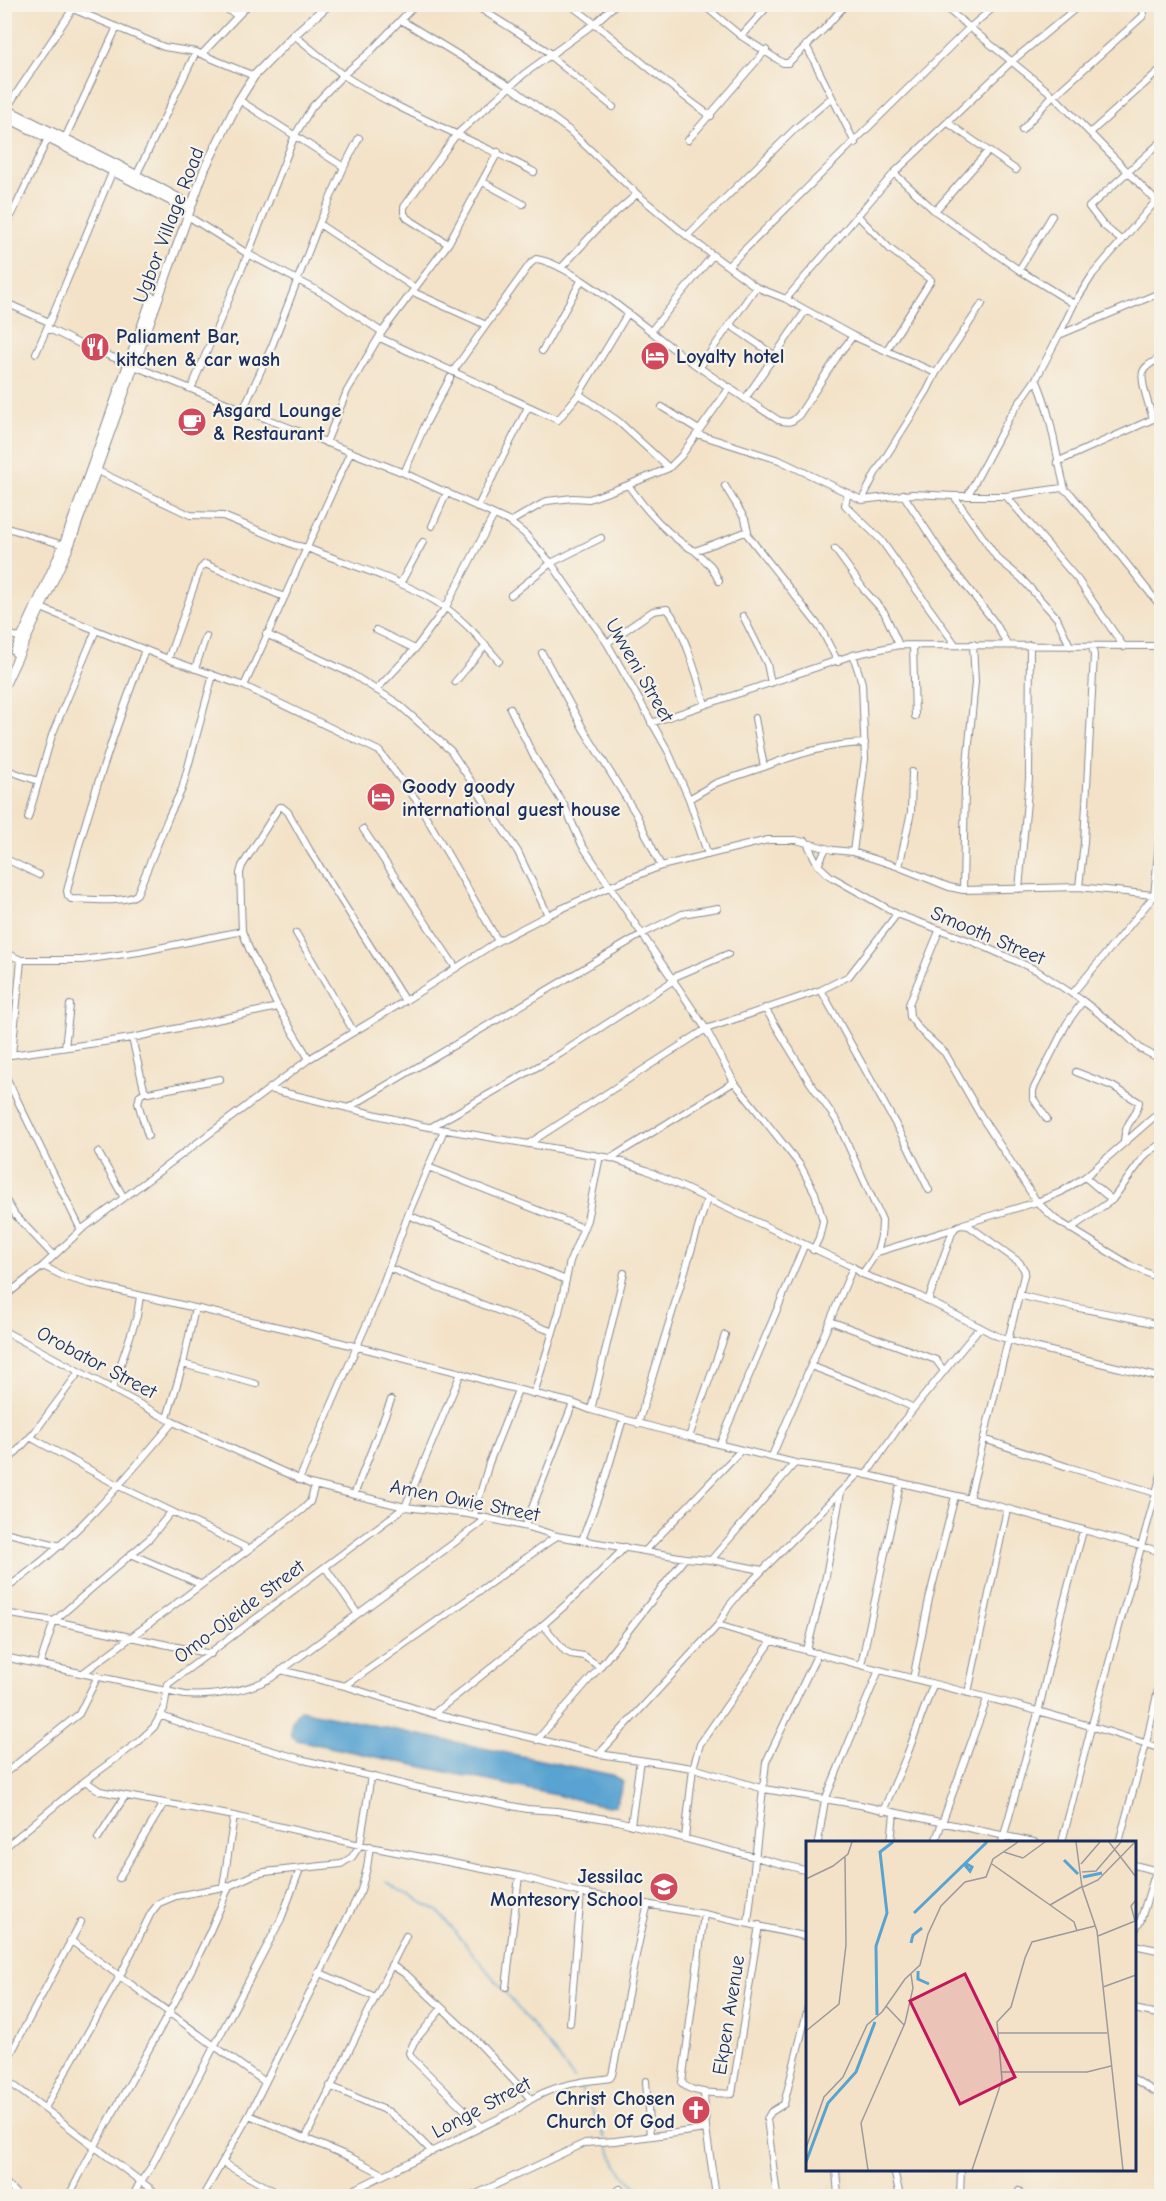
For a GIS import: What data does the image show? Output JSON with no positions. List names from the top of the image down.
{
  "streets": {
    "street": [
      "Ugbor Village Road",
      "Uwveni Street",
      "Smooth Street",
      "Orobator Street",
      "Amen Owie Street",
      "Omo-Ojeide Street",
      "Ekpen Avenue",
      "Longe Street"
    ]
  },
  "crossings": [
    ["Ugbor Village Road", "Uwveni Street"],
    ["Orobator Street", "Amen Owie Street"],
    ["Amen Owie Street", "Omo-Ojeide Street"]
  ],
  "places": {
    "restaurant": ["Paliament Bar, kitchen & car wash"],
    "hotel": ["Loyalty hotel", "Goody goody international guest house"],
    "cafe": ["Asgard Lounge & Restaurant"],
    "school or university": ["Jessilac Montesory School"],
    "church": ["Christ Chosen Church Of God"]
  }
}
